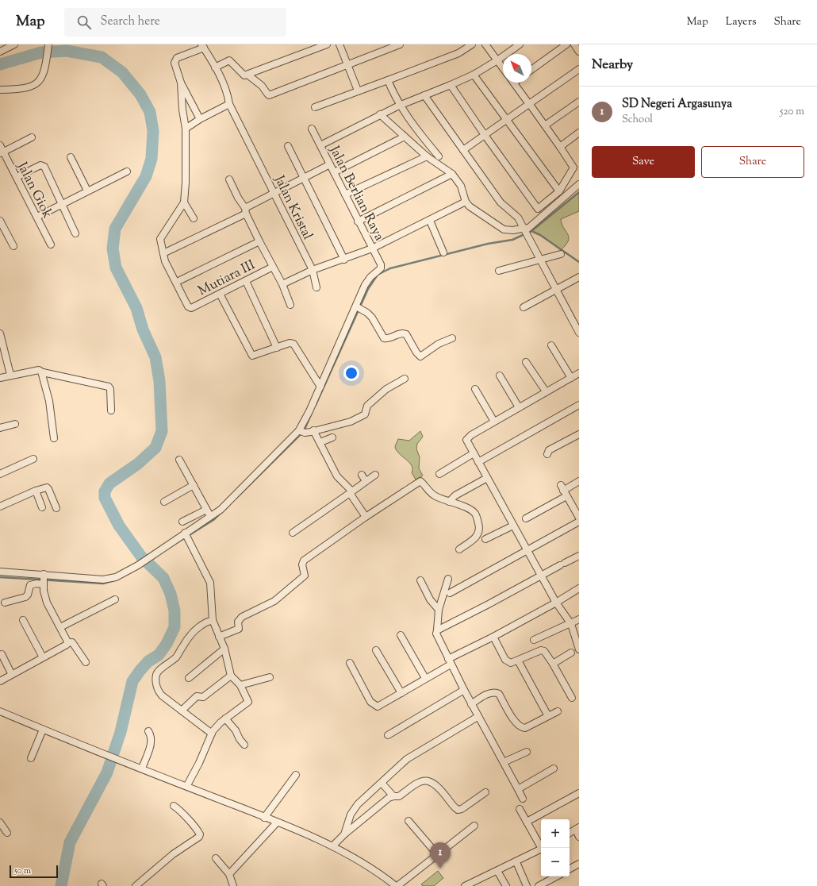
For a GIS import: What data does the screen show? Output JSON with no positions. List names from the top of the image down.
{
  "streets": {
    "street": [
      "Jalan Giok",
      "Jalan Berlian Raya",
      "Jalan Kristal",
      "Mutiara III"
    ]
  },
  "scale_bar": "50 m",
  "north": "top left",
  "page": {
    "header": "Map",
    "search": "Search here",
    "nav": ["Map", "Layers", "Share"],
    "heading": "Nearby",
    "list": [
      {
        "mark": "1",
        "name": "SD Negeri Argasunya",
        "note": "School",
        "value": "520 m"
      }
    ],
    "buttons": ["Save", "Share"],
    "map_buttons": ["+", "−"],
    "pins": "1",
    "scale": "50 m"
  }
}
